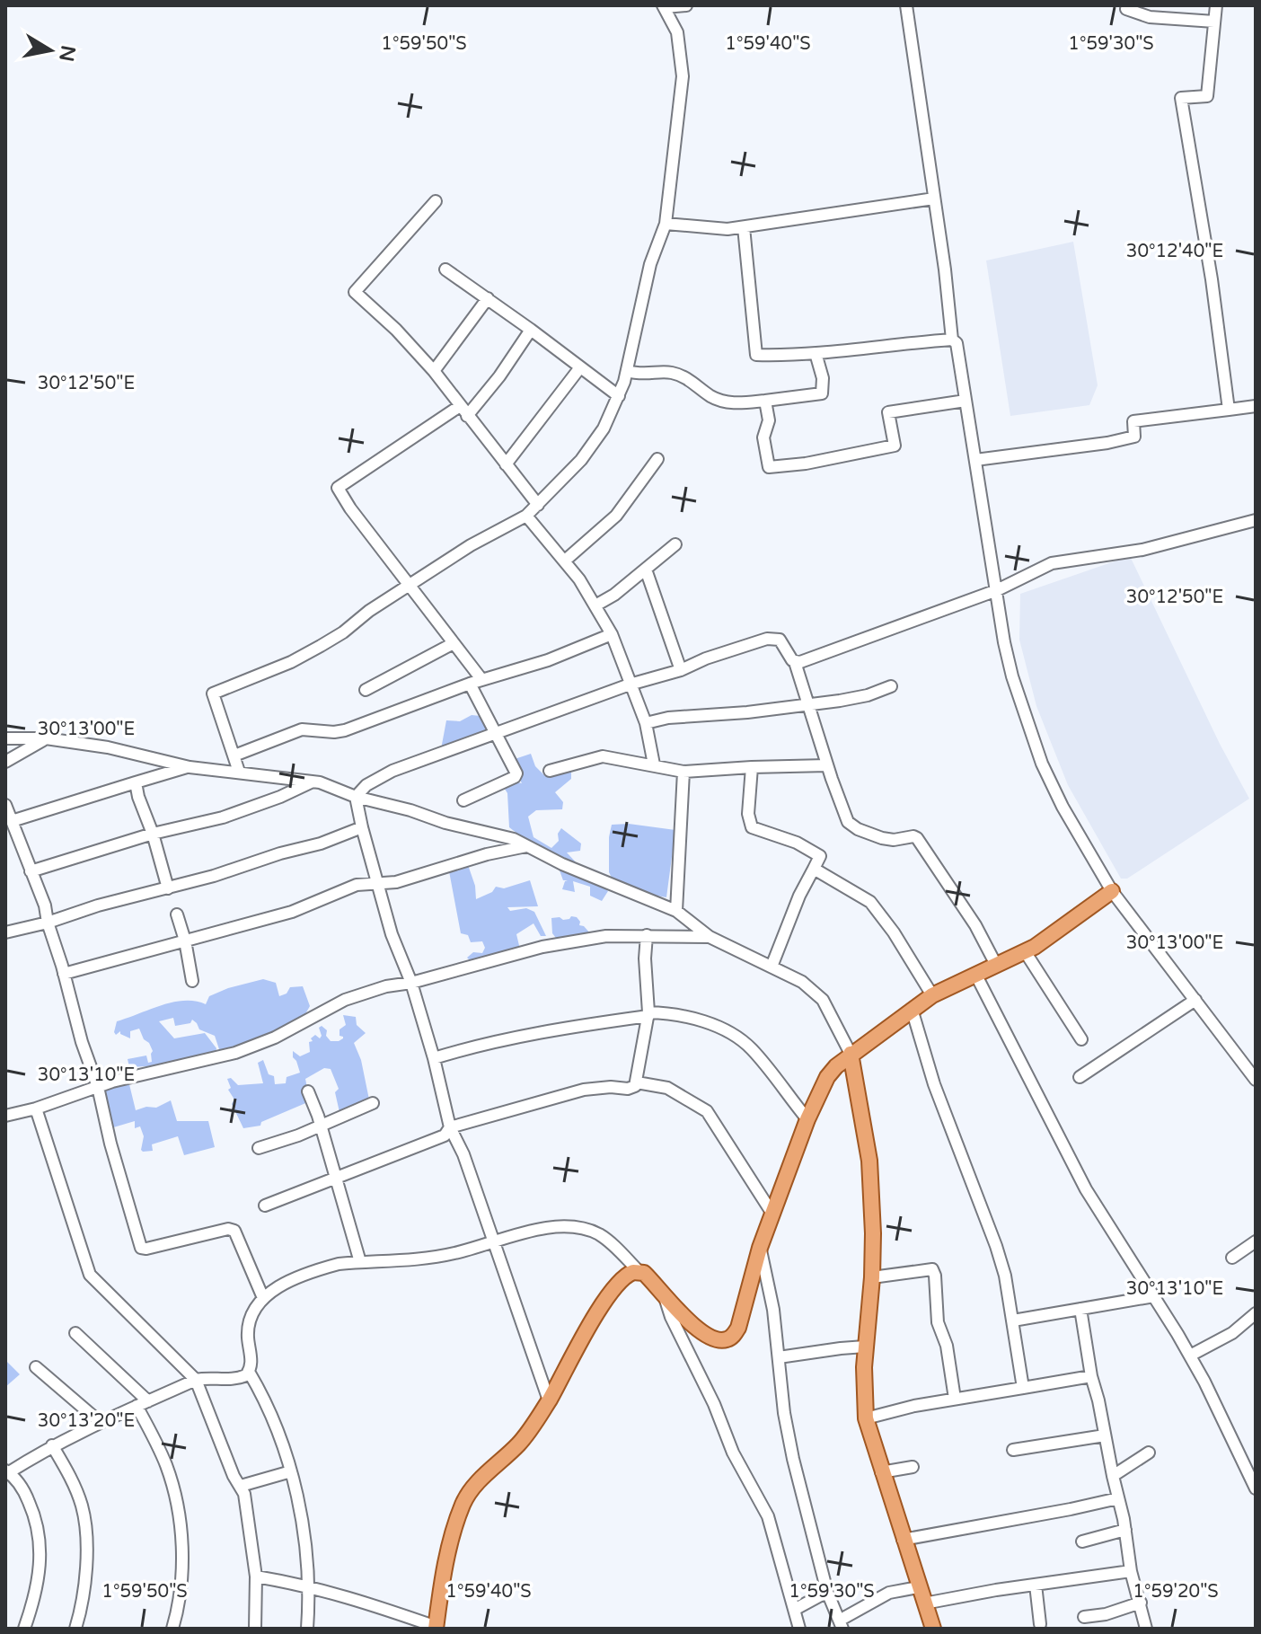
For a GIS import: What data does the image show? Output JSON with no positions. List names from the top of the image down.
{
  "north": "right",
  "coordinates": [
    "1°59'50\"S",
    "1°59'40\"S",
    "1°59'30\"S",
    "30°12'40\"E",
    "30°12'50\"E",
    "30°13'00\"E",
    "30°13'10\"E",
    "30°13'20\"E",
    "1°59'20\"S"
  ]
}
